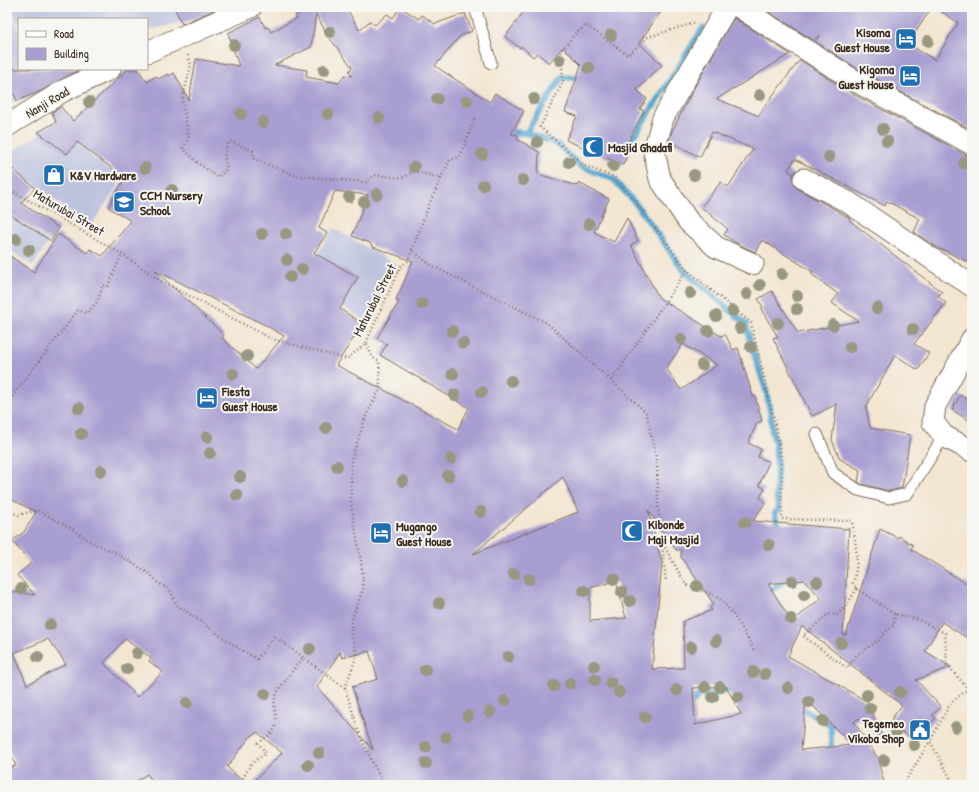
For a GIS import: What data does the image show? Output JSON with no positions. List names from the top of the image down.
{
  "streets": {
    "street": ["Nanji Road"],
    "path": ["Maturubai Street"]
  },
  "places": {
    "hotel": [
      "Kisoma Guest House",
      "Kigoma Guest House",
      "Fiesta Guest House",
      "Mugango Guest House"
    ],
    "mosque": ["Masjid Ghadafi", "Kibonde Maji Masjid"],
    "shop": ["K&V Hardware"],
    "school or university": ["CCM Nursery School"],
    "public building": ["Tegemeo Vikoba Shop"]
  },
  "legend": ["Road", "Building"]
}
